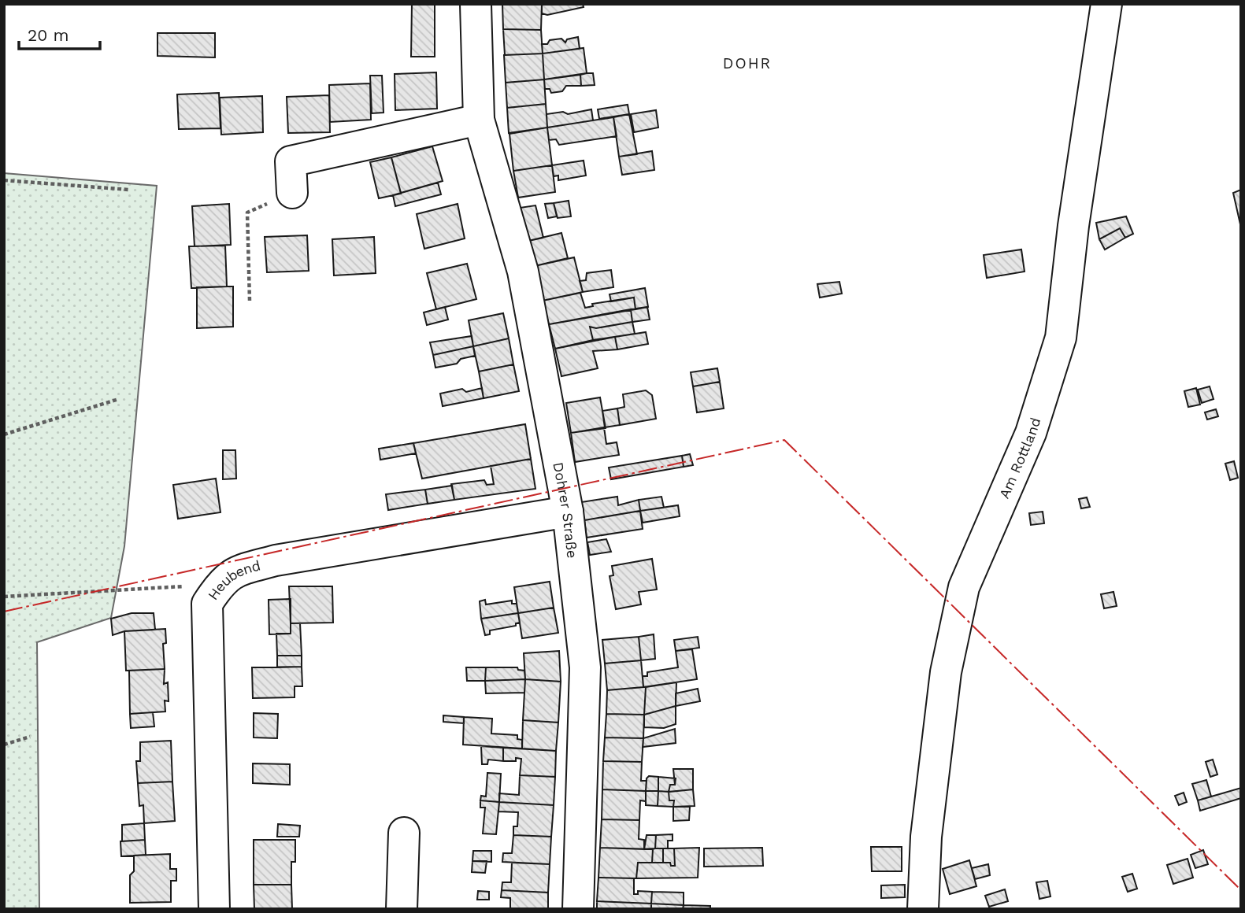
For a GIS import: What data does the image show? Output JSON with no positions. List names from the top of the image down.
{
  "streets": {
    "street": ["Am Rottland", "Dohrer Straße", "Heubend"]
  },
  "crossings": [
    ["Dohrer Straße", "Heubend"]
  ],
  "districts": ["DOHR"],
  "scale_bar": "20 m"
}
